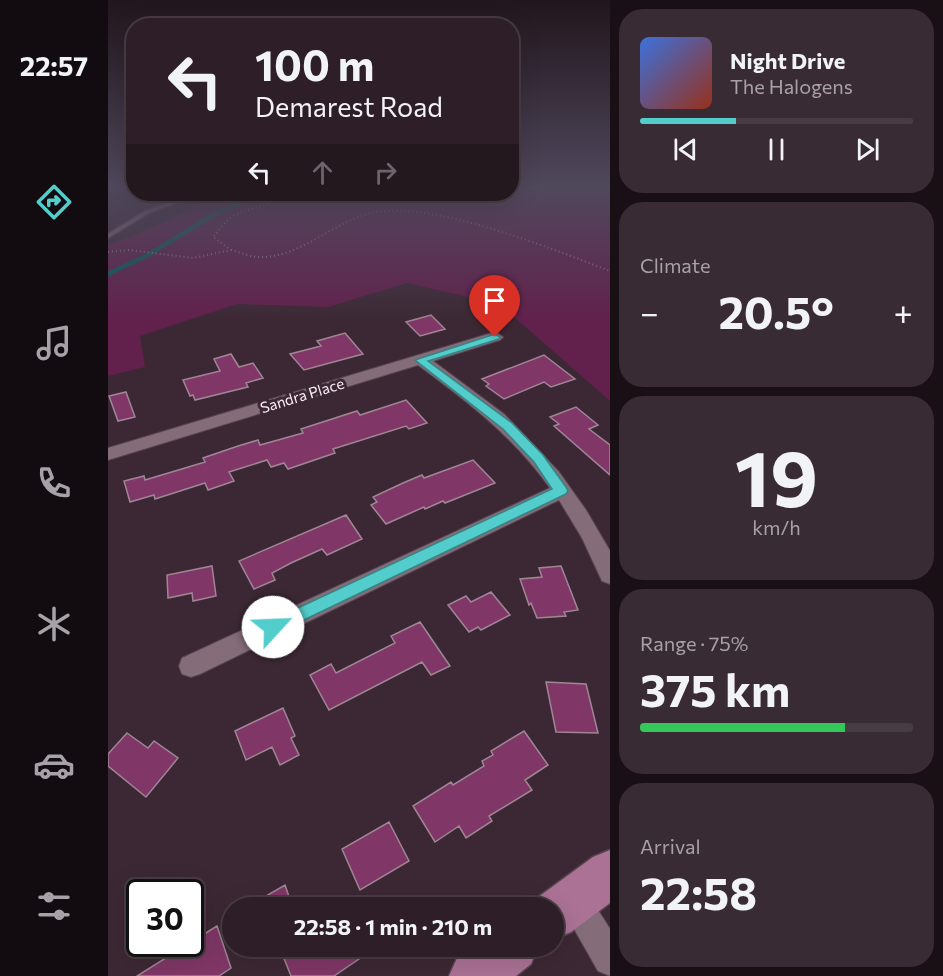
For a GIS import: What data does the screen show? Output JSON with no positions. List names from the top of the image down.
{
  "streets": {
    "street": ["Sandra Place"]
  },
  "page": {
    "tabs": "22:57",
    "turn": ["100 m", "Demarest Road"],
    "song": ["Night Drive", "The Halogens"],
    "tile": [
      "Climate",
      ["19", "km/h"],
      ["Range · 75%", "375 km"],
      ["Arrival", "22:58"]
    ],
    "heat": ["−", "20.5°", "+"],
    "limit": "30",
    "trip": "22:58 · 1 min · 210 m"
  }
}
